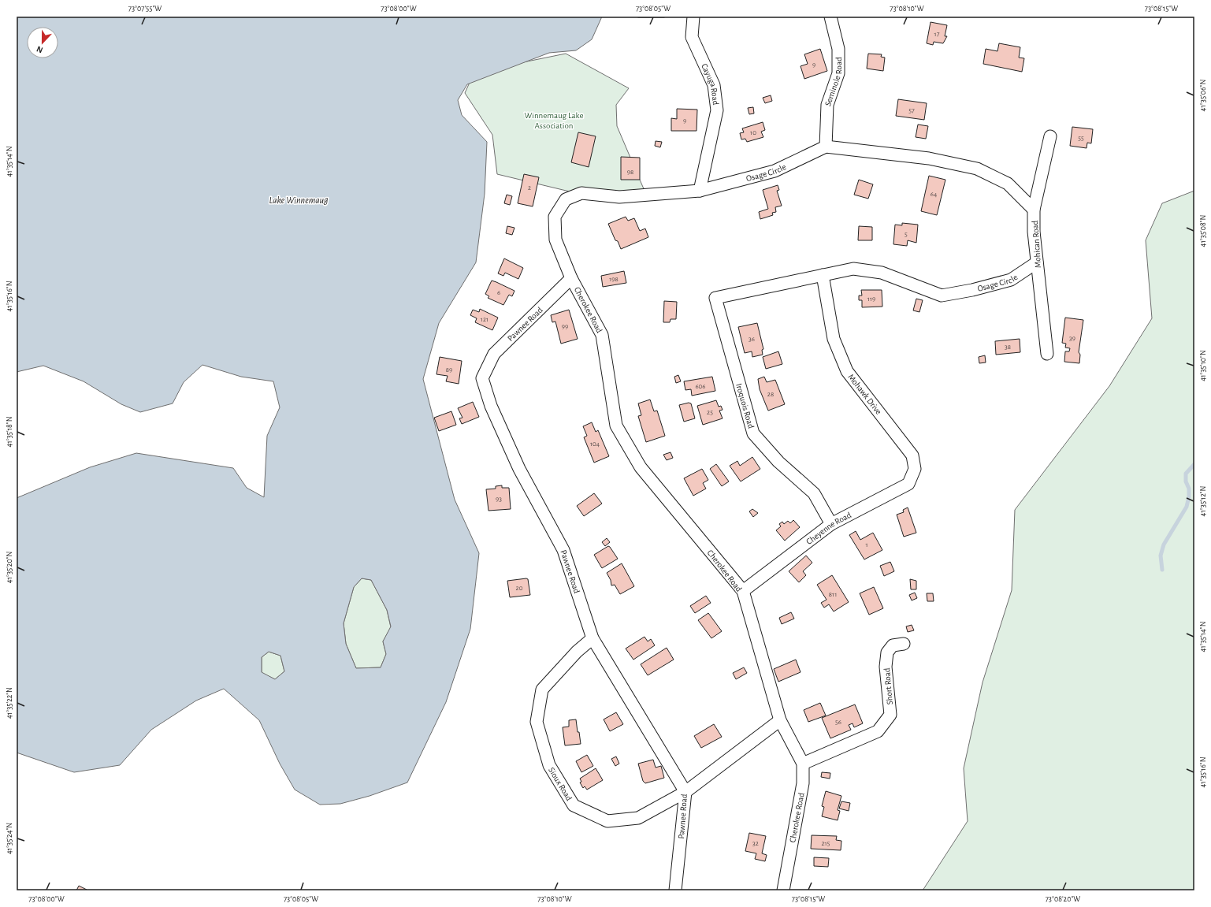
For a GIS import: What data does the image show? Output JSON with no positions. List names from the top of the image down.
{
  "streets": {
    "street": [
      "Seminole Road",
      "Cayuga Road",
      "Osage Circle",
      "Mohican Road",
      "Cherokee Road",
      "Pawnee Road",
      "Mohawk Drive",
      "Iroquois Road",
      "Cheyenne Road",
      "Short Road",
      "Sioux Road"
    ]
  },
  "crossings": [
    ["Seminole Road", "Osage Circle"],
    ["Cayuga Road", "Osage Circle"],
    ["Osage Circle", "Mohican Road"],
    ["Osage Circle", "Cherokee Road"],
    ["Osage Circle", "Pawnee Road"],
    ["Osage Circle", "Mohawk Drive"],
    ["Osage Circle", "Iroquois Road"],
    ["Cherokee Road", "Pawnee Road"],
    ["Cherokee Road", "Cheyenne Road"],
    ["Cherokee Road", "Short Road"],
    ["Cherokee Road", "Sioux Road"],
    ["Pawnee Road", "Sioux Road"],
    ["Mohawk Drive", "Cheyenne Road"],
    ["Iroquois Road", "Cheyenne Road"]
  ],
  "water": ["Lake Winnemaug"],
  "parks": ["Winnemaug Lake Association"],
  "house_numbers": [
    "17",
    "9",
    "57",
    "9",
    "10",
    "55",
    "98",
    "2",
    "64",
    "5",
    "198",
    "6",
    "119",
    "121",
    "99",
    "39",
    "36",
    "38",
    "89",
    "606",
    "28",
    "25",
    "104",
    "93",
    "1",
    "20",
    "811",
    "56",
    "32",
    "215"
  ],
  "north": "bottom",
  "coordinates": [
    "73°07'55\"W",
    "73°08'00\"W",
    "73°08'05\"W",
    "73°08'10\"W",
    "73°08'15\"W",
    "41°35'06\"N",
    "41°35'14\"N",
    "41°35'08\"N",
    "41°35'16\"N",
    "41°35'10\"N",
    "41°35'18\"N",
    "41°35'12\"N",
    "41°35'20\"N",
    "41°35'22\"N",
    "41°35'24\"N",
    "73°08'20\"W"
  ]
}
